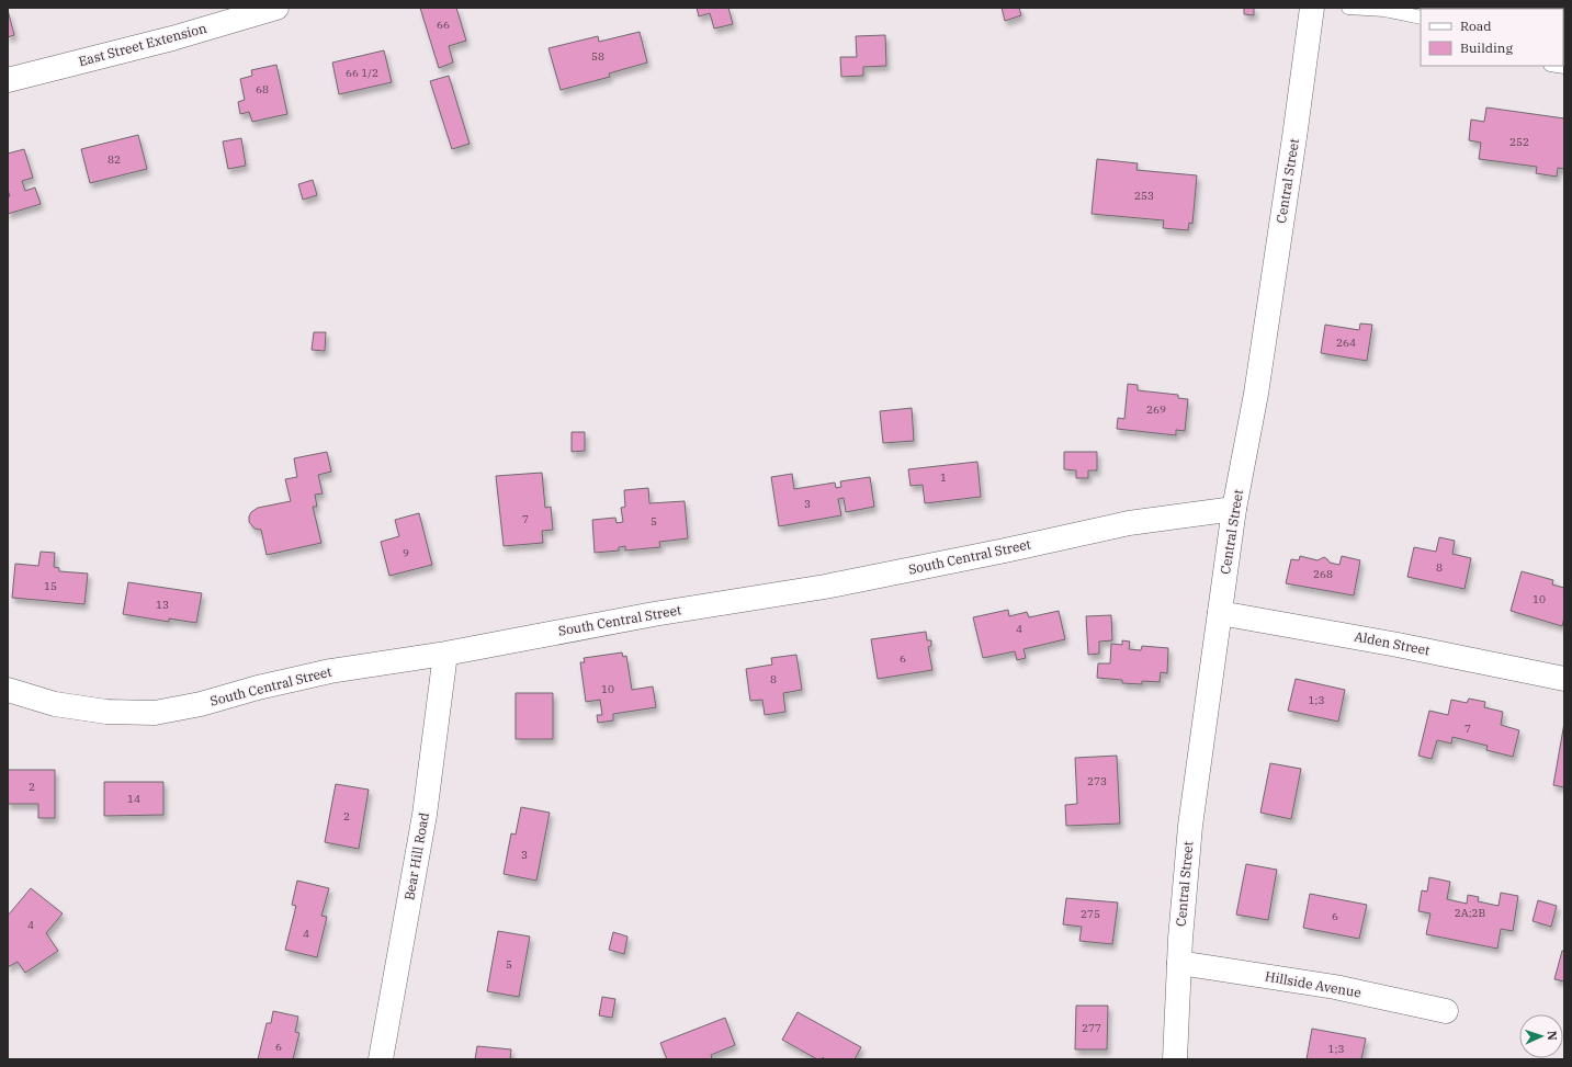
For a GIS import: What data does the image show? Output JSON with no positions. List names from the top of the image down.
{
  "streets": {
    "street": [
      "East Street Extension",
      "Central Street",
      "South Central Street",
      "Alden Street",
      "Bear Hill Road",
      "Hillside Avenue"
    ]
  },
  "crossings": [
    ["Central Street", "South Central Street"],
    ["Central Street", "Alden Street"],
    ["Central Street", "Hillside Avenue"],
    ["South Central Street", "Bear Hill Road"]
  ],
  "house_numbers": [
    "66",
    "58",
    "66 1/2",
    "68",
    "252",
    "82",
    "253",
    "264",
    "269",
    "1",
    "3",
    "7",
    "5",
    "9",
    "8",
    "268",
    "15",
    "10",
    "13",
    "4",
    "6",
    "8",
    "10",
    "1;3",
    "7",
    "273",
    "2",
    "14",
    "2",
    "3",
    "2A;2B",
    "275",
    "6",
    "4",
    "4",
    "5",
    "277",
    "6",
    "1;3"
  ],
  "legend": ["Road", "Building"],
  "north": "right"
}
